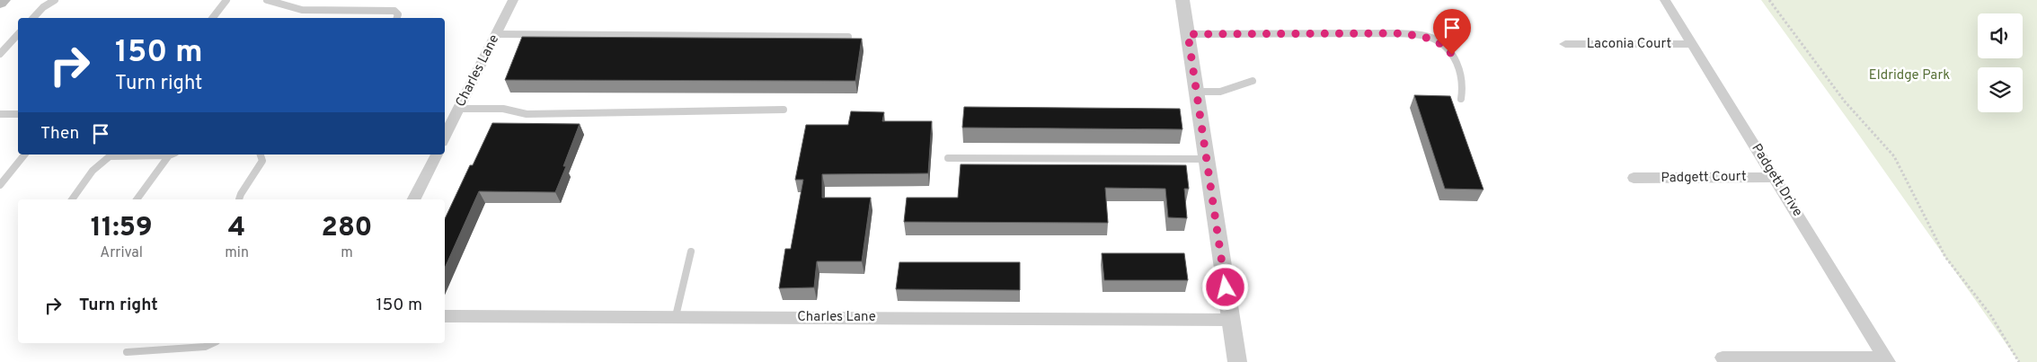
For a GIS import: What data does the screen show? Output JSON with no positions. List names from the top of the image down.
{
  "streets": {
    "street": [
      "Laconia Court",
      "Charles Lane",
      "Padgett Court",
      "Padgett Drive"
    ]
  },
  "crossings": [
    ["Laconia Court", "Padgett Drive"],
    ["Padgett Court", "Padgett Drive"]
  ],
  "parks": ["Eldridge Park"],
  "page": {
    "turn": ["150 m", "Turn right"],
    "then": "Then",
    "eta": [
      "11:59",
      "Arrival",
      "4",
      "min",
      "280",
      "m"
    ],
    "list": [
      {
        "name": "Turn right",
        "value": "150 m"
      }
    ]
  }
}
